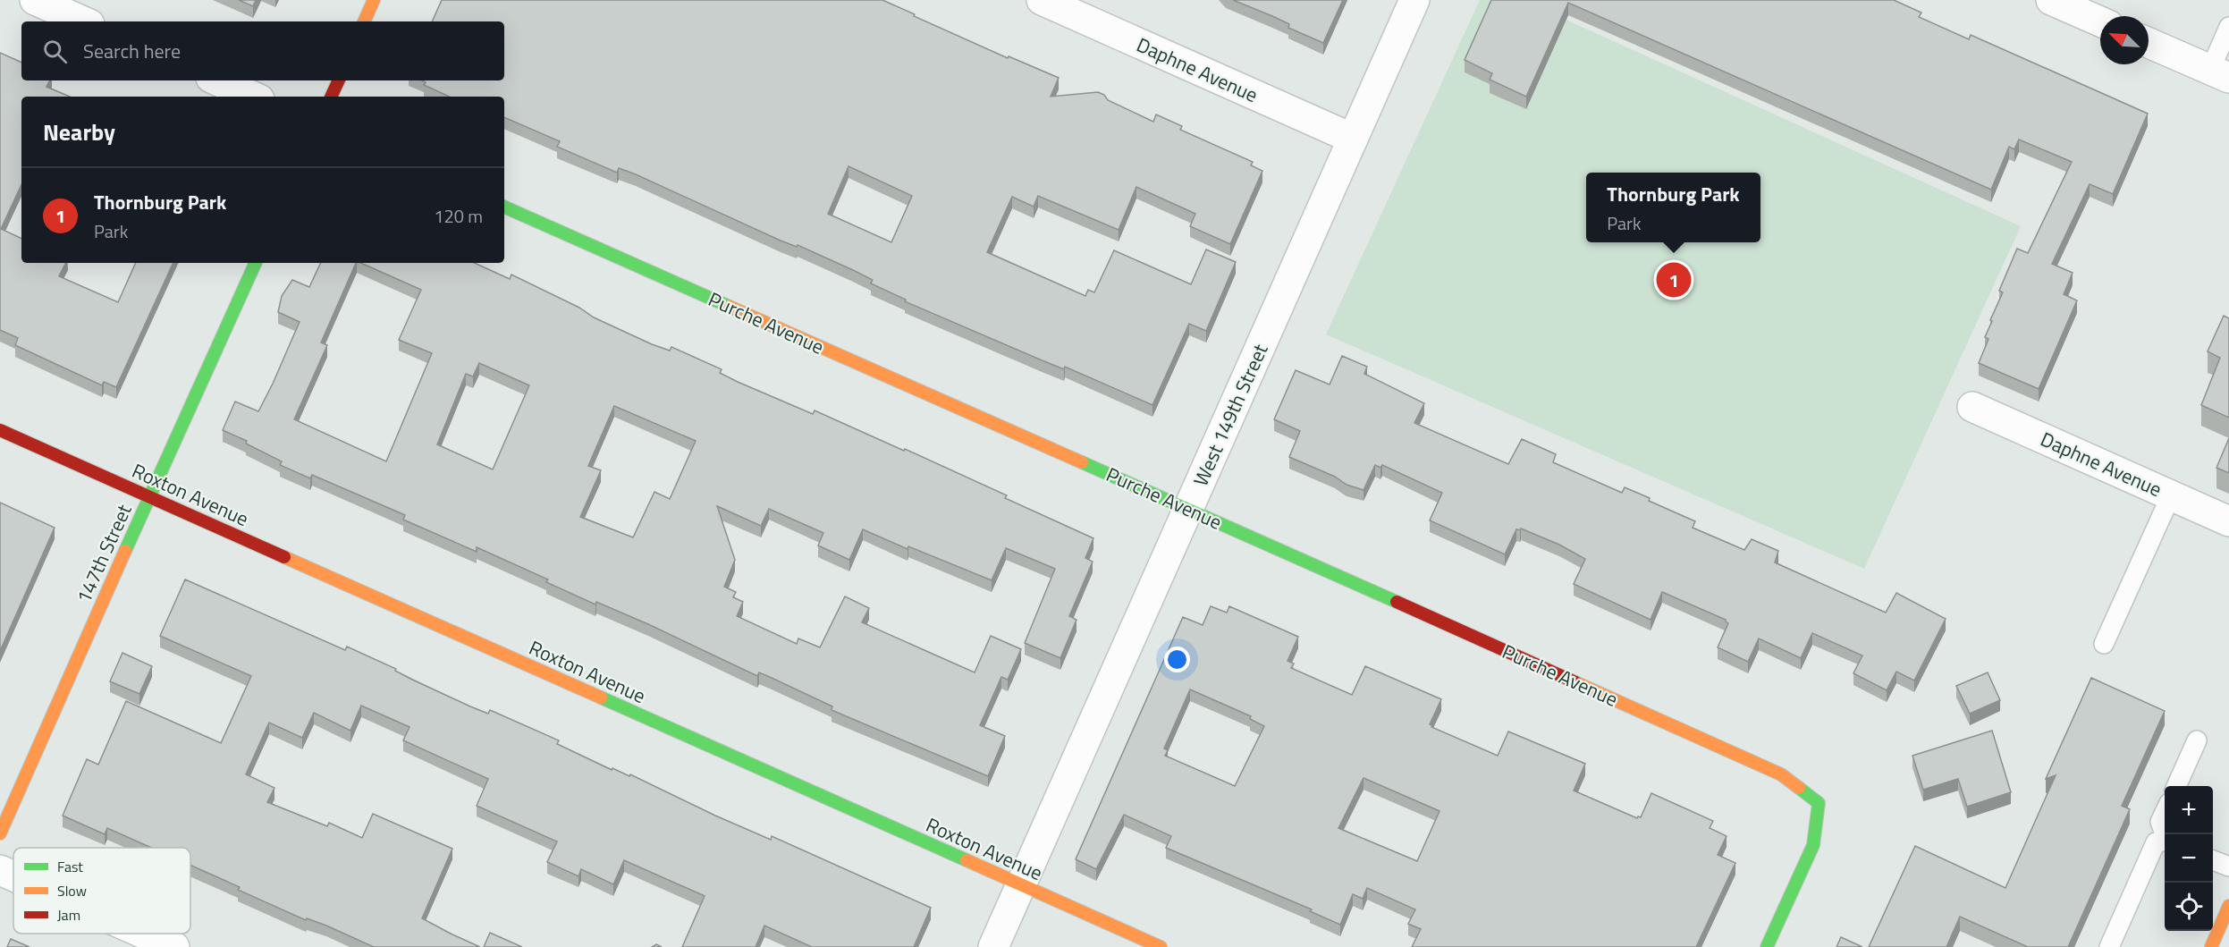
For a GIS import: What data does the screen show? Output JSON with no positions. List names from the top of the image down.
{
  "streets": {
    "street": [
      "Daphne Avenue",
      "Purche Avenue",
      "West 149th Street",
      "Roxton Avenue",
      "147th Street"
    ]
  },
  "crossings": [
    ["Daphne Avenue", "West 149th Street"],
    ["Purche Avenue", "West 149th Street"],
    ["West 149th Street", "Roxton Avenue"],
    ["Roxton Avenue", "147th Street"]
  ],
  "legend": ["Fast", "Slow", "Jam"],
  "north": "top left",
  "page": {
    "search": "Search here",
    "heading": "Nearby",
    "list": [
      {
        "mark": "1",
        "name": "Thornburg Park",
        "note": "Park",
        "value": "120 m"
      }
    ],
    "popup": ["Thornburg Park", "Park"],
    "pins": "1",
    "map_buttons": ["+", "−"]
  }
}
